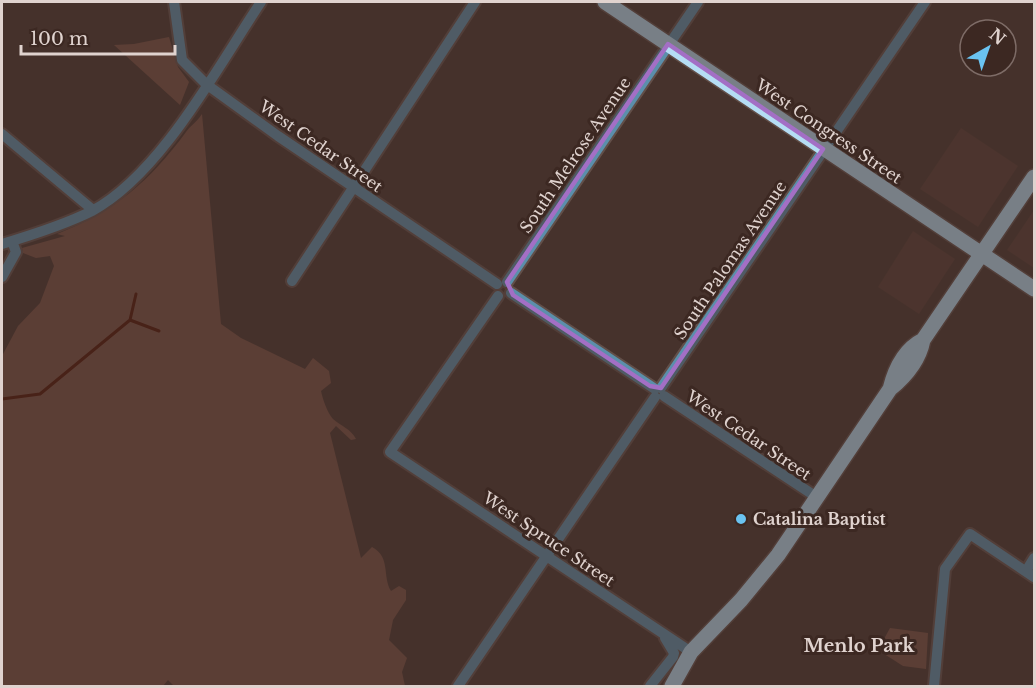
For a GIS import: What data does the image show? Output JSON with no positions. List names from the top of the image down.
{
  "streets": {
    "main road": ["West Congress Street"],
    "street": [
      "West Cedar Street",
      "South Melrose Avenue",
      "South Palomas Avenue",
      "West Spruce Street"
    ]
  },
  "crossings": [
    ["West Congress Street", "South Melrose Avenue"],
    ["West Congress Street", "South Palomas Avenue"],
    ["West Cedar Street", "South Melrose Avenue"],
    ["West Cedar Street", "South Palomas Avenue"],
    ["West Cedar Street", "West Spruce Street"],
    ["South Melrose Avenue", "West Spruce Street"],
    ["South Palomas Avenue", "West Spruce Street"]
  ],
  "districts": ["Menlo Park"],
  "places": ["Catalina Baptist"],
  "scale_bar": "100 m",
  "north": "top right"
}
